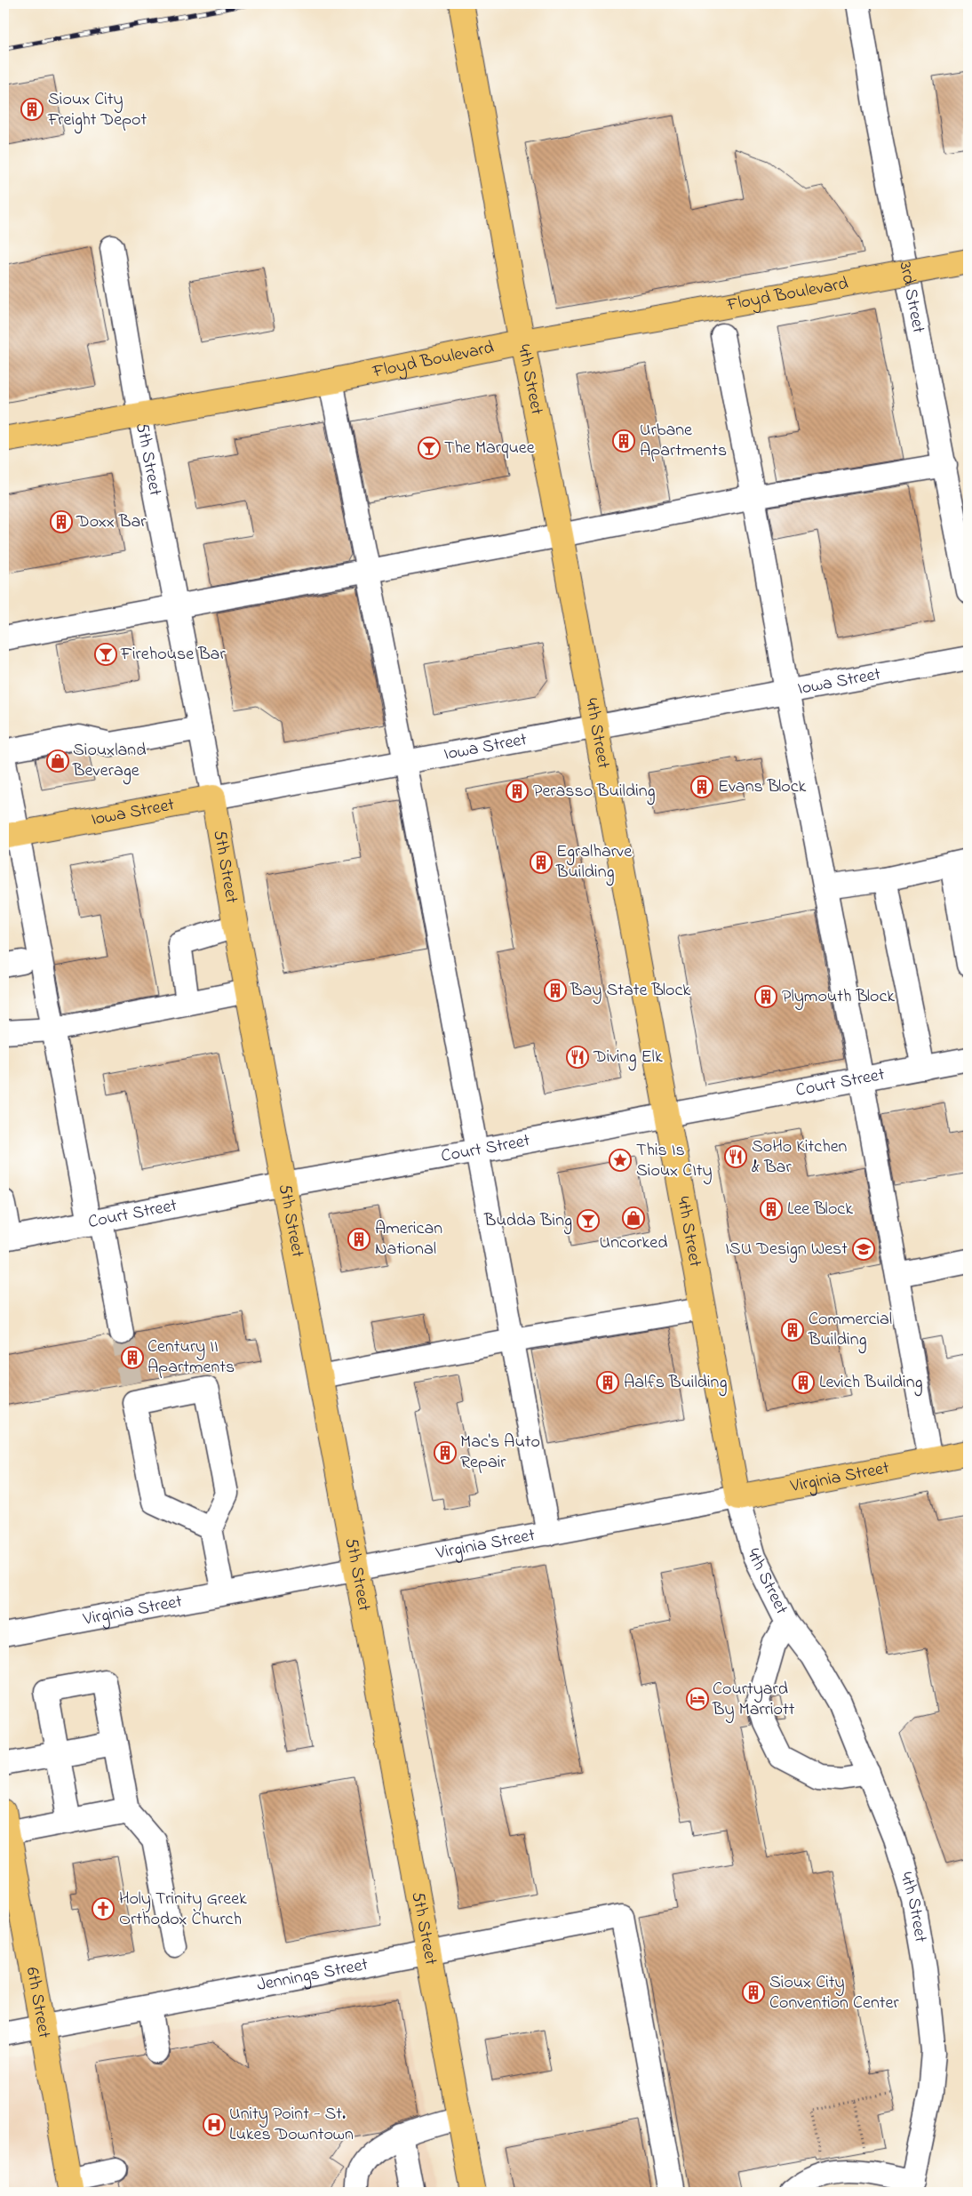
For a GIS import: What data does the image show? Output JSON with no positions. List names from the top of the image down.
{
  "streets": {
    "main road": [
      "Floyd Boulevard",
      "4th Street",
      "5th Street",
      "Iowa Street",
      "Virginia Street",
      "6th Street"
    ],
    "street": ["3rd Street", "Court Street", "Jennings Street"]
  },
  "crossings": [
    ["Floyd Boulevard", "4th Street"],
    ["Floyd Boulevard", "5th Street"],
    ["4th Street", "Iowa Street"],
    ["4th Street", "Court Street"],
    ["4th Street", "Virginia Street"],
    ["5th Street", "Iowa Street"],
    ["5th Street", "Court Street"],
    ["5th Street", "Virginia Street"],
    ["5th Street", "Jennings Street"],
    ["Jennings Street", "6th Street"]
  ],
  "places": {
    "building": [
      "Sioux City Freight Depot",
      "Urbane Apartments",
      "Doxx Bar",
      "Evans Block",
      "Perasso Building",
      "Egralharve Building",
      "Bay State Block",
      "Plymouth Block",
      "Lee Block",
      "American National",
      "Commercial Building",
      "Century II Apartments",
      "Aalfs Building",
      "Levich Building",
      "Mac's Auto Repair",
      "Sioux City Convention Center"
    ],
    "bar": ["The Marquee", "Firehouse Bar", "Budda Bing"],
    "shop": ["Siouxland Beverage", "Uncorked"],
    "restaurant": ["Diving Elk", "SoHo Kitchen & Bar"],
    "place": ["This Is Sioux CIty"],
    "school or university": ["ISU Design West"],
    "hotel": ["Courtyard By Marriott"],
    "church": ["Holy Trinity Greek Orthodox Church"],
    "hospital": ["Unity Point - St. Lukes Downtown"]
  }
}
